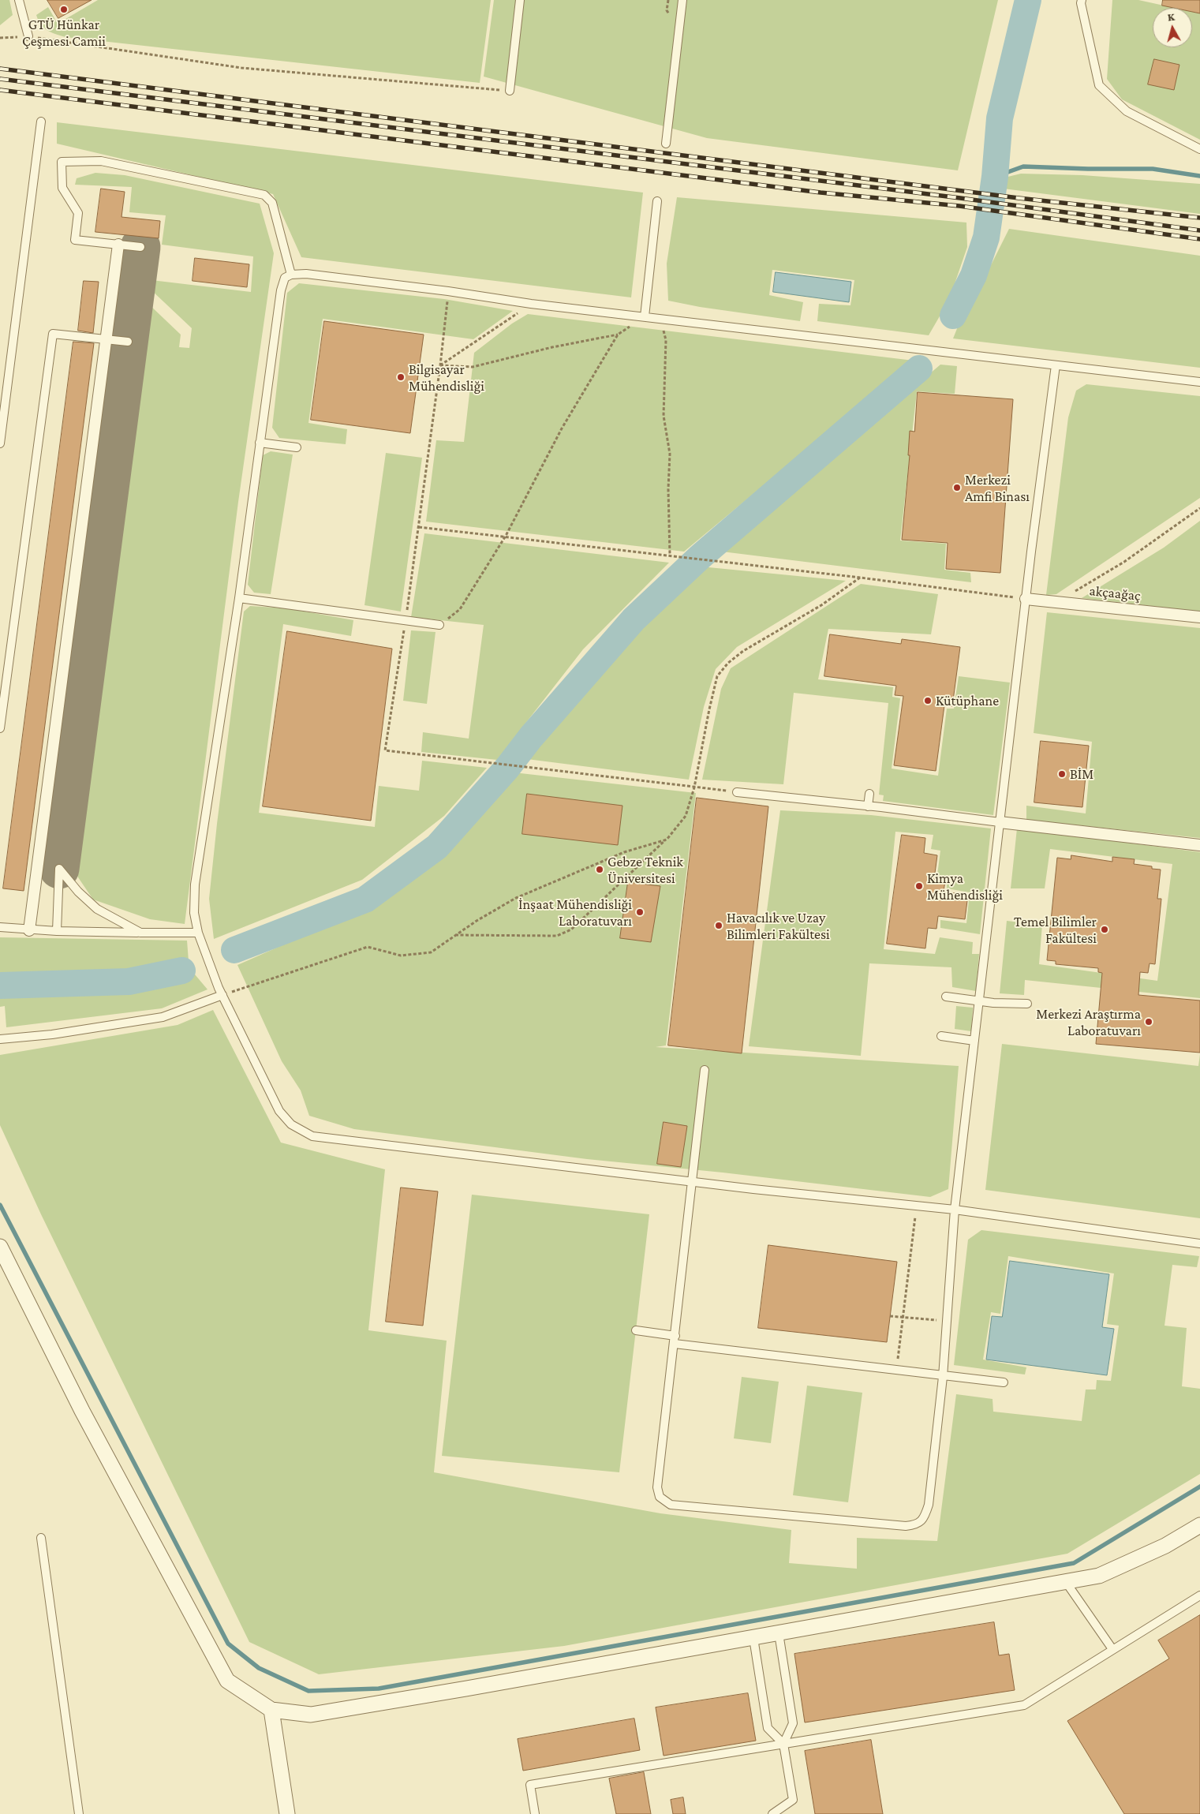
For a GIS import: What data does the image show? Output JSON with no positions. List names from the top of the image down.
{
  "streets": {
    "street": ["akçaağaç"]
  },
  "places": [
    "GTÜ Hünkar Çeşmesi Camii",
    "Bilgisayar Mühendisliği",
    "Merkezi Amfi Binası",
    "Kütüphane",
    "BİM",
    "Gebze Teknik Üniversitesi",
    "Kimya Mühendisliği",
    "İnşaat Mühendisliği Laboratuvarı",
    "Havacılık ve Uzay Bilimleri Fakültesi",
    "Temel Bilimler Fakültesi",
    "Merkezi Araştırma Laboratuvarı"
  ],
  "north": "top"
}
